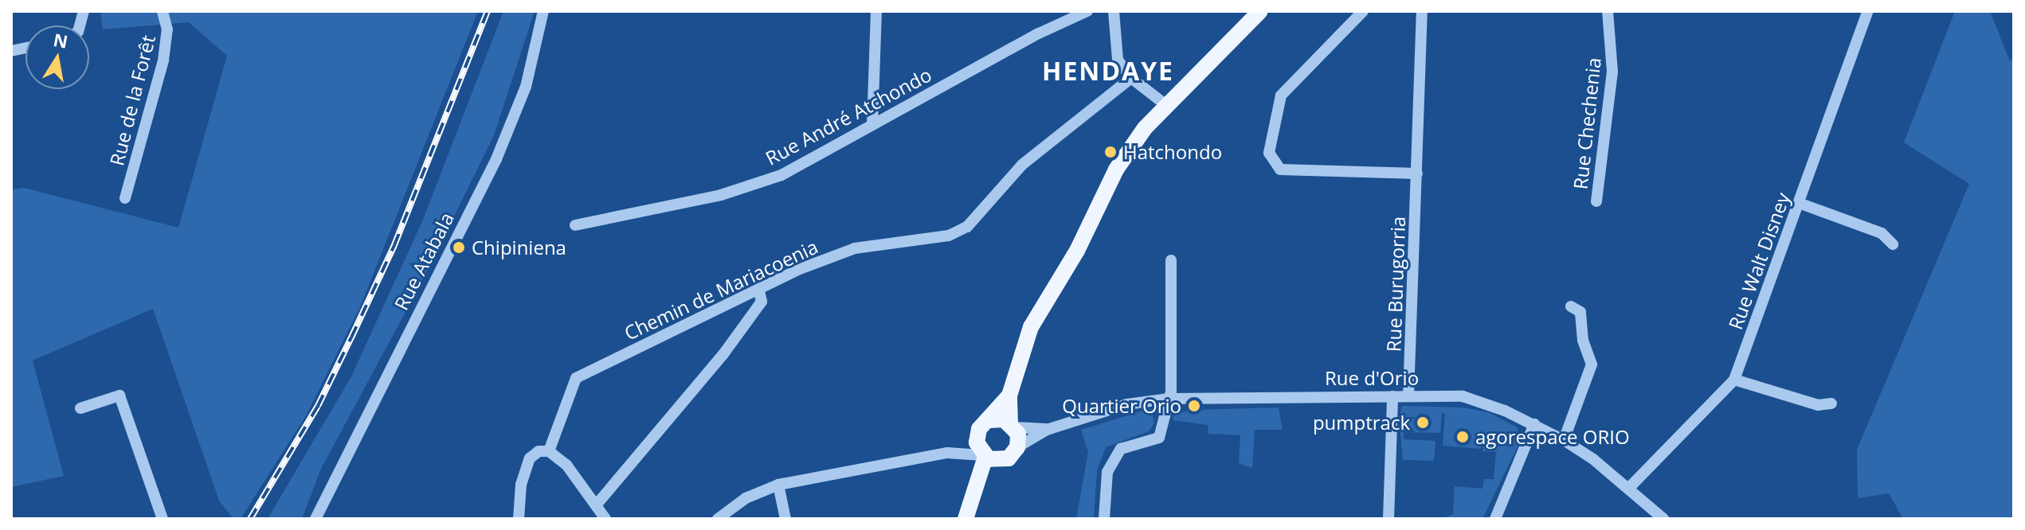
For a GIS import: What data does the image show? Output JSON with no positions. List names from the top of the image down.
{
  "streets": {
    "street": [
      "Rue de la Forêt",
      "Rue André Atchondo",
      "Rue Chechenia",
      "Rue Atabala",
      "Rue Walt Disney",
      "Rue Burugorria",
      "Chemin de Mariacoenia",
      "Rue d'Orio"
    ]
  },
  "crossings": [
    ["Rue Walt Disney", "Rue d'Orio"],
    ["Rue Burugorria", "Rue d'Orio"]
  ],
  "districts": ["HENDAYE"],
  "places": [
    "Hatchondo",
    "Chipiniena",
    "Quartier Orio",
    "pumptrack",
    "agorespace ORIO"
  ],
  "north": "top"
}
